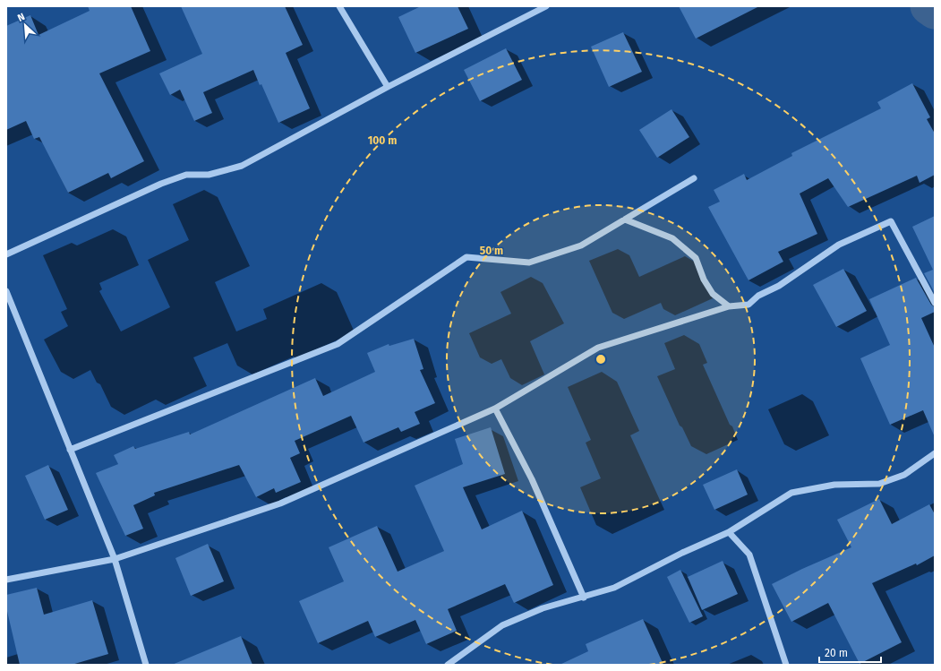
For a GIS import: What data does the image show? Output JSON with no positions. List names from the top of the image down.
{
  "scale_bar": "20 m",
  "north": "top left",
  "rings": ["100 m", "50 m"]
}
